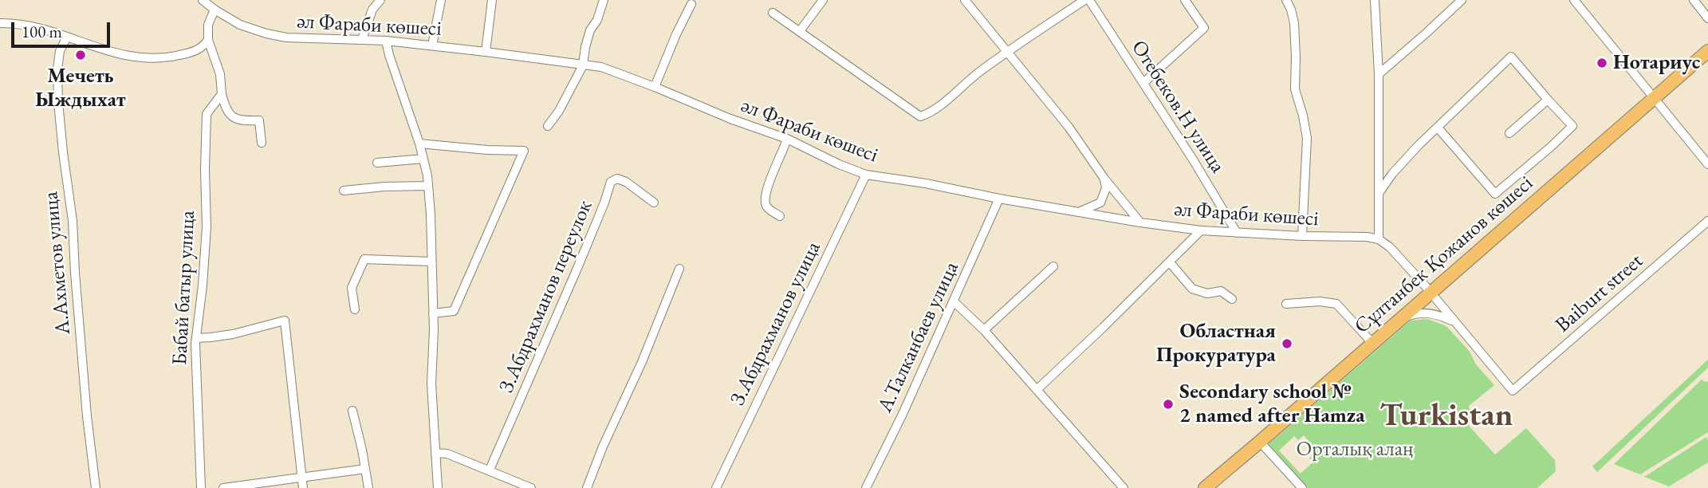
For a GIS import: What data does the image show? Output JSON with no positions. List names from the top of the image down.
{
  "streets": {
    "main road": ["Сұлтанбек Қожанов көшесі"],
    "street": [
      "әл Фараби көшесі",
      "Отебеков.Н улица",
      "А.Ахметов улица",
      "Бабай батыр улица",
      "Baiburt street",
      "З.Абдрахманов переулок",
      "З.Абдрахманов улица",
      "А.Талканбаев улица"
    ]
  },
  "crossings": [
    ["әл Фараби көшесі", "Отебеков.Н улица"],
    ["әл Фараби көшесі", "З.Абдрахманов улица"],
    ["әл Фараби көшесі", "А.Талканбаев улица"]
  ],
  "districts": ["Turkistan"],
  "parks": ["Орталық алаң"],
  "places": [
    "Мечеть Ыждыхат",
    "Нотариус",
    "Областная Прокуратура",
    "Secondary school № 2 named after Hamza"
  ],
  "scale_bar": "100 m"
}
